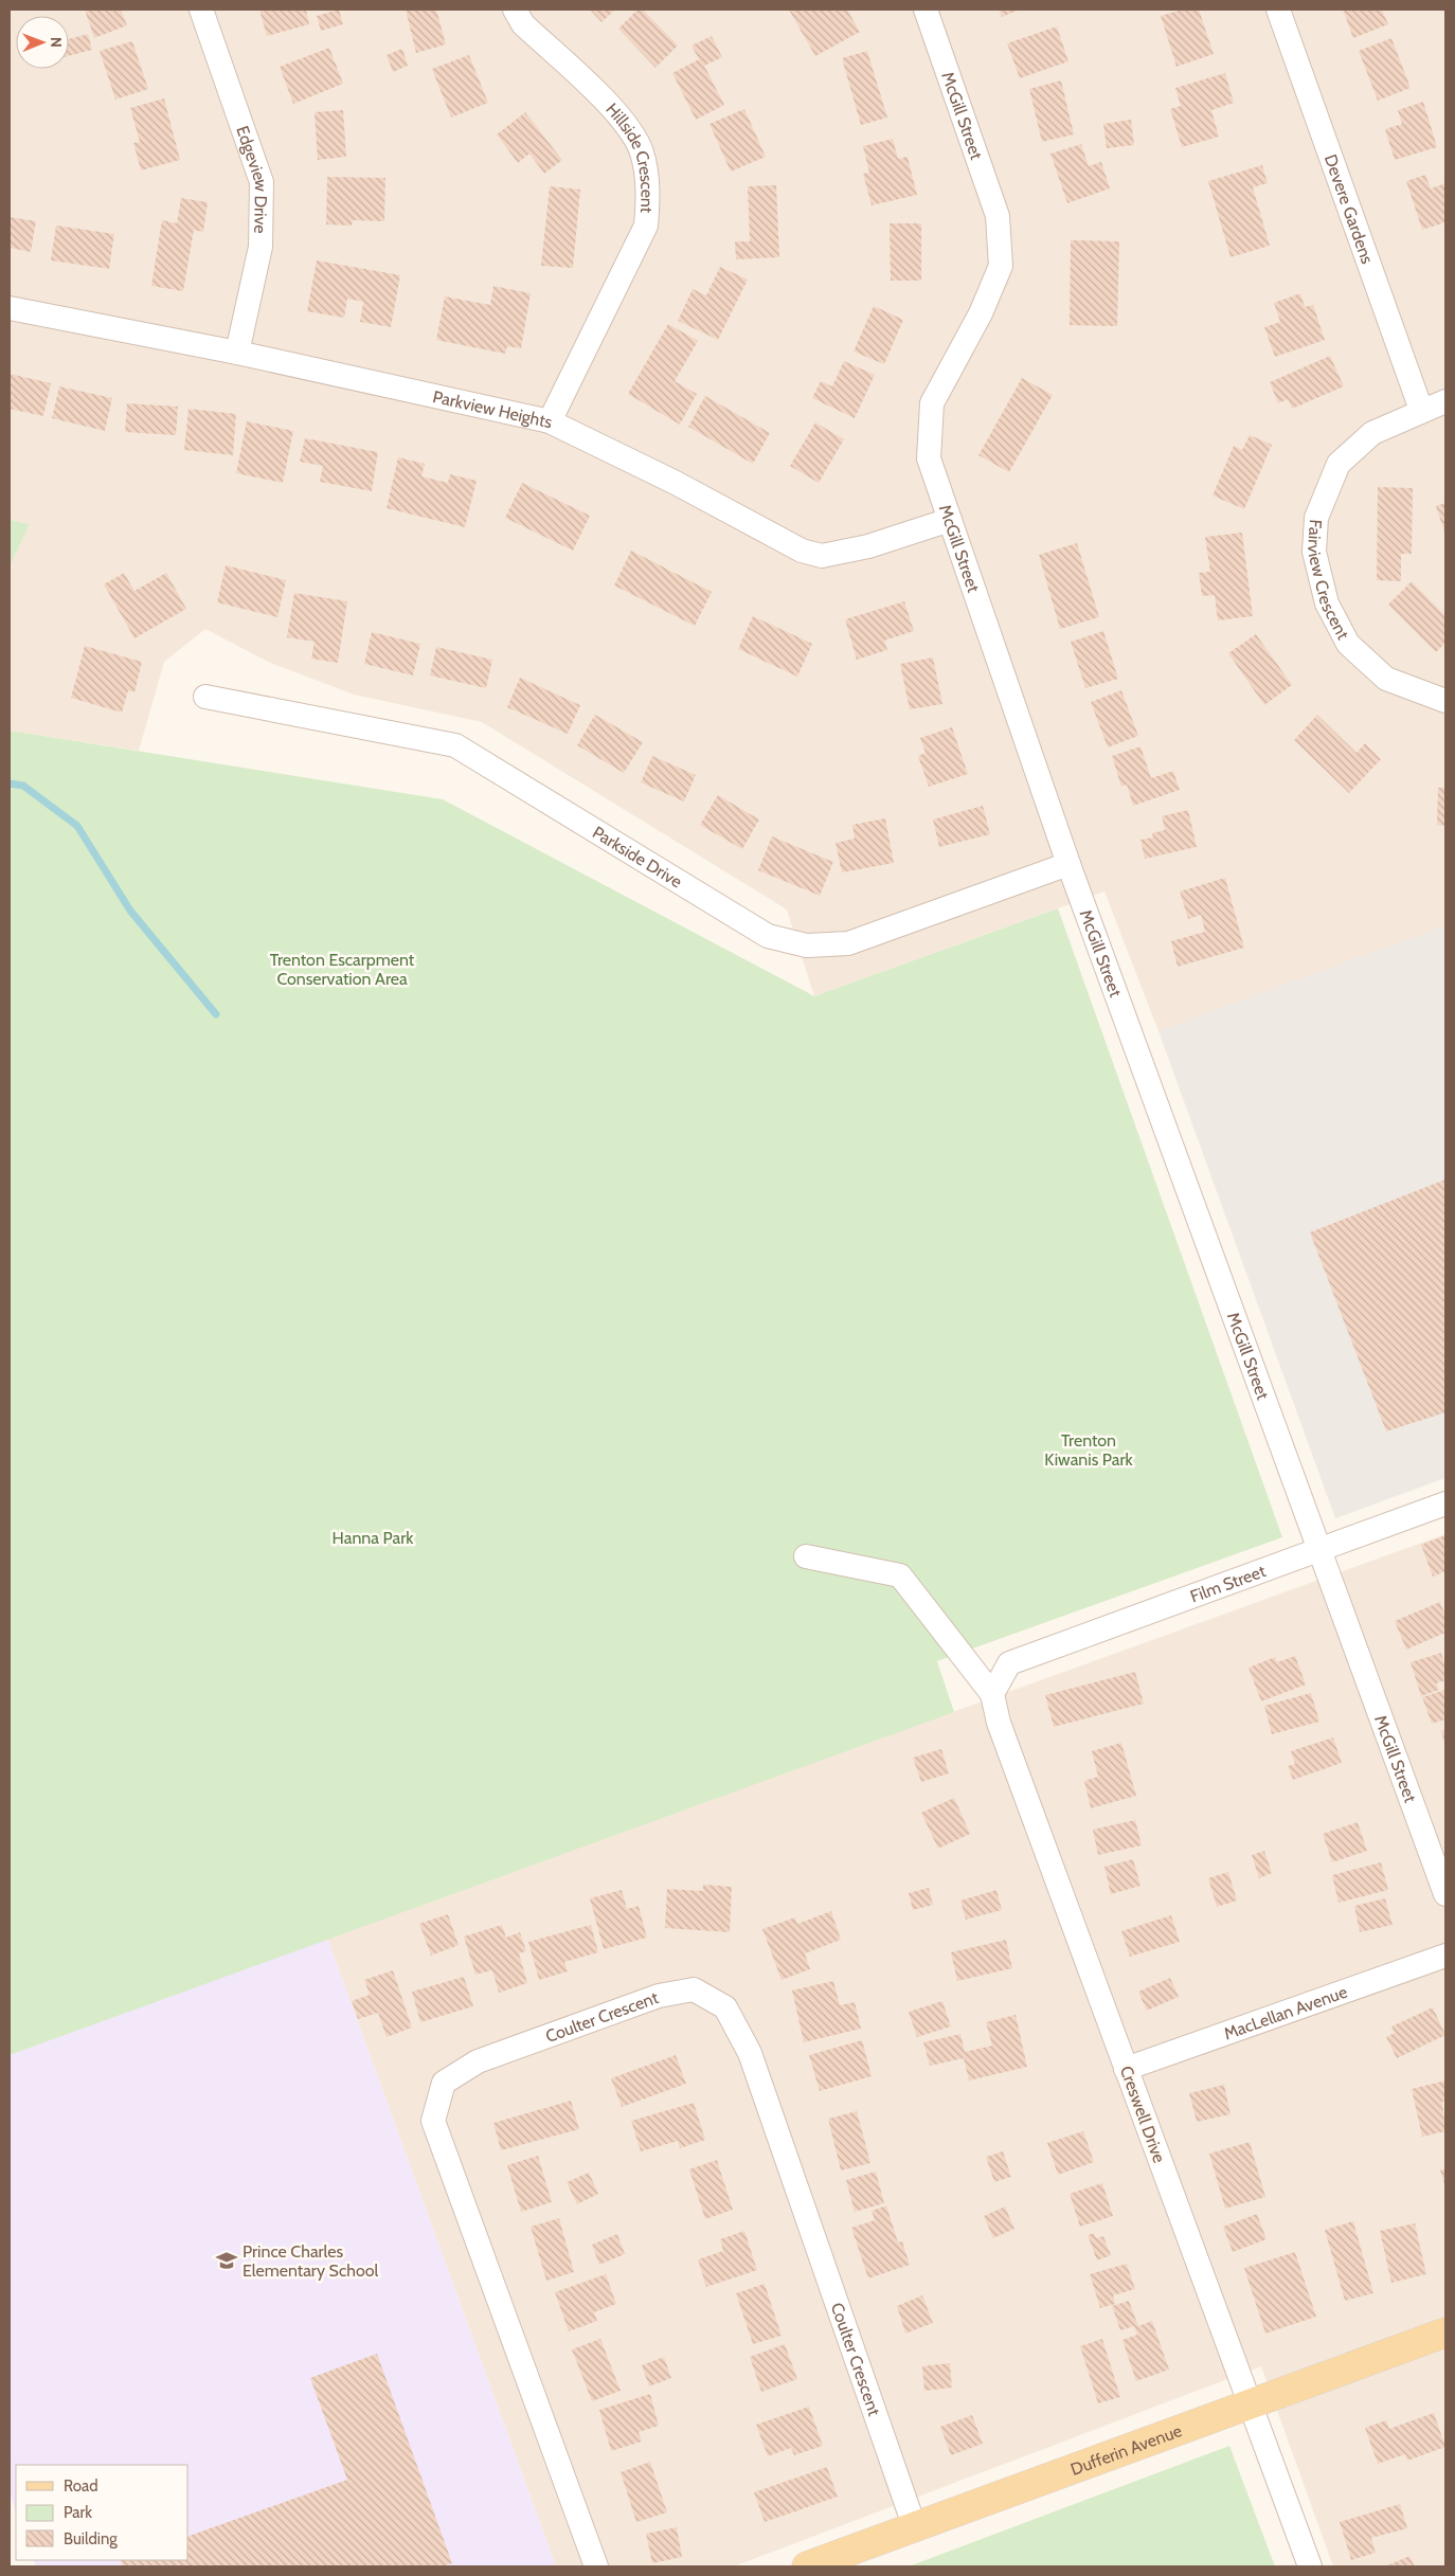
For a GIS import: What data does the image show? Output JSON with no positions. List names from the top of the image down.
{
  "streets": {
    "main road": ["Dufferin Avenue"],
    "street": [
      "McGill Street",
      "Hillside Crescent",
      "Edgeview Drive",
      "Devere Gardens",
      "Parkview Heights",
      "Fairview Crescent",
      "Parkside Drive",
      "Film Street",
      "MacLellan Avenue",
      "Coulter Crescent",
      "Creswell Drive"
    ]
  },
  "crossings": [
    ["McGill Street", "Parkview Heights"],
    ["McGill Street", "Parkside Drive"],
    ["McGill Street", "Film Street"],
    ["Hillside Crescent", "Parkview Heights"],
    ["Edgeview Drive", "Parkview Heights"],
    ["Devere Gardens", "Fairview Crescent"],
    ["Film Street", "Creswell Drive"],
    ["MacLellan Avenue", "Creswell Drive"],
    ["Coulter Crescent", "Dufferin Avenue"],
    ["Creswell Drive", "Dufferin Avenue"]
  ],
  "parks": ["Trenton Escarpment Conservation Area", "Trenton Kiwanis Park", "Hanna Park"],
  "places": {
    "school or university": ["Prince Charles Elementary School"]
  },
  "legend": ["Road", "Park", "Building"],
  "north": "right"
}
